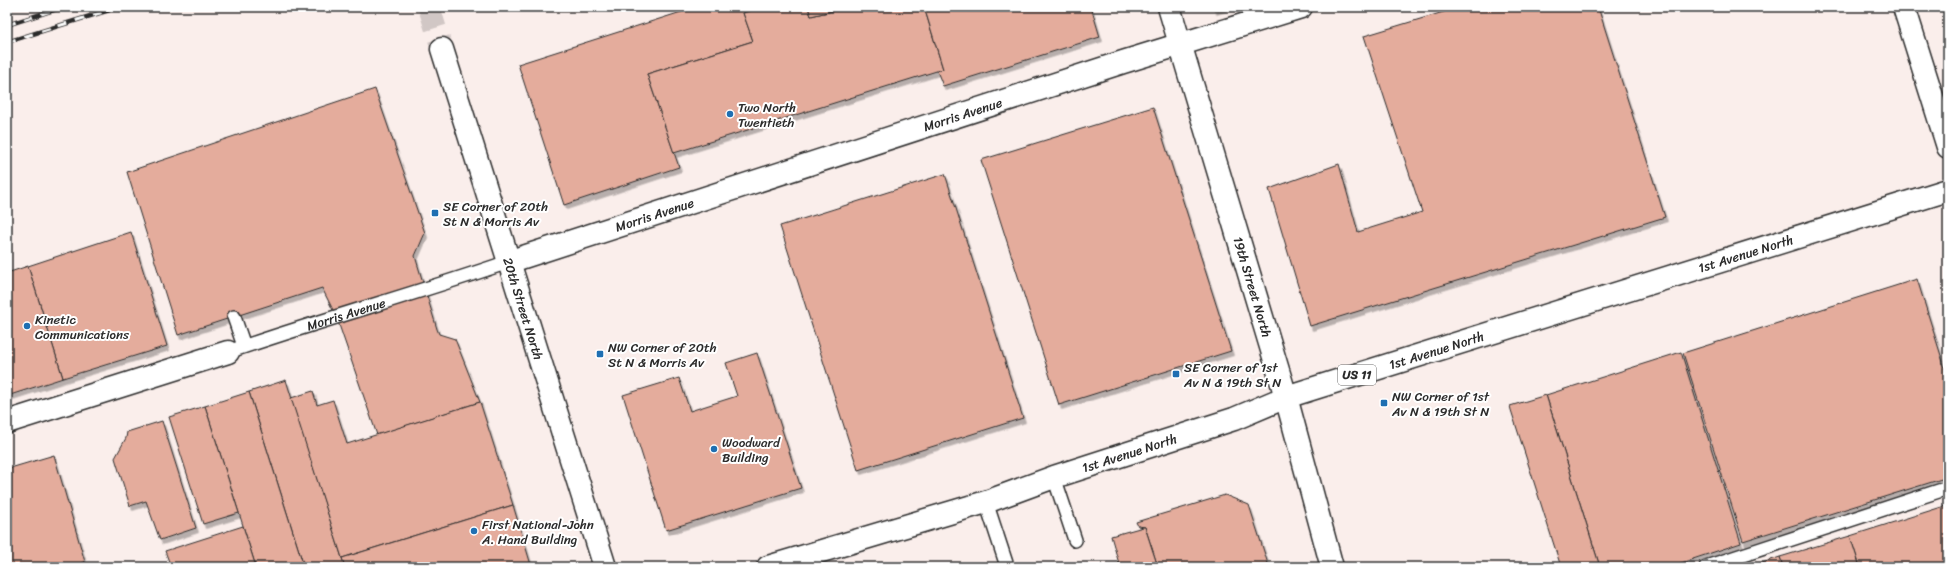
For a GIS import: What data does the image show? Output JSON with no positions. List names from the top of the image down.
{
  "streets": {
    "main road": [
      "Morris Avenue",
      "1st Avenue North",
      "19th Street North",
      "20th Street North",
      "US 11"
    ]
  },
  "crossings": [
    ["Morris Avenue", "19th Street North"],
    ["Morris Avenue", "20th Street North"],
    ["1st Avenue North", "19th Street North"]
  ],
  "places": {
    "other": [
      "Two North Twentieth",
      "Kinetic Communications",
      "Woodward Building",
      "First National-John A. Hand Building"
    ],
    "transit": [
      "SE Corner of 20th St N & Morris Av",
      "NW Corner of 20th St N & Morris Av",
      "SE Corner of 1st Av N & 19th St N",
      "NW Corner of 1st Av N & 19th St N"
    ]
  }
}
